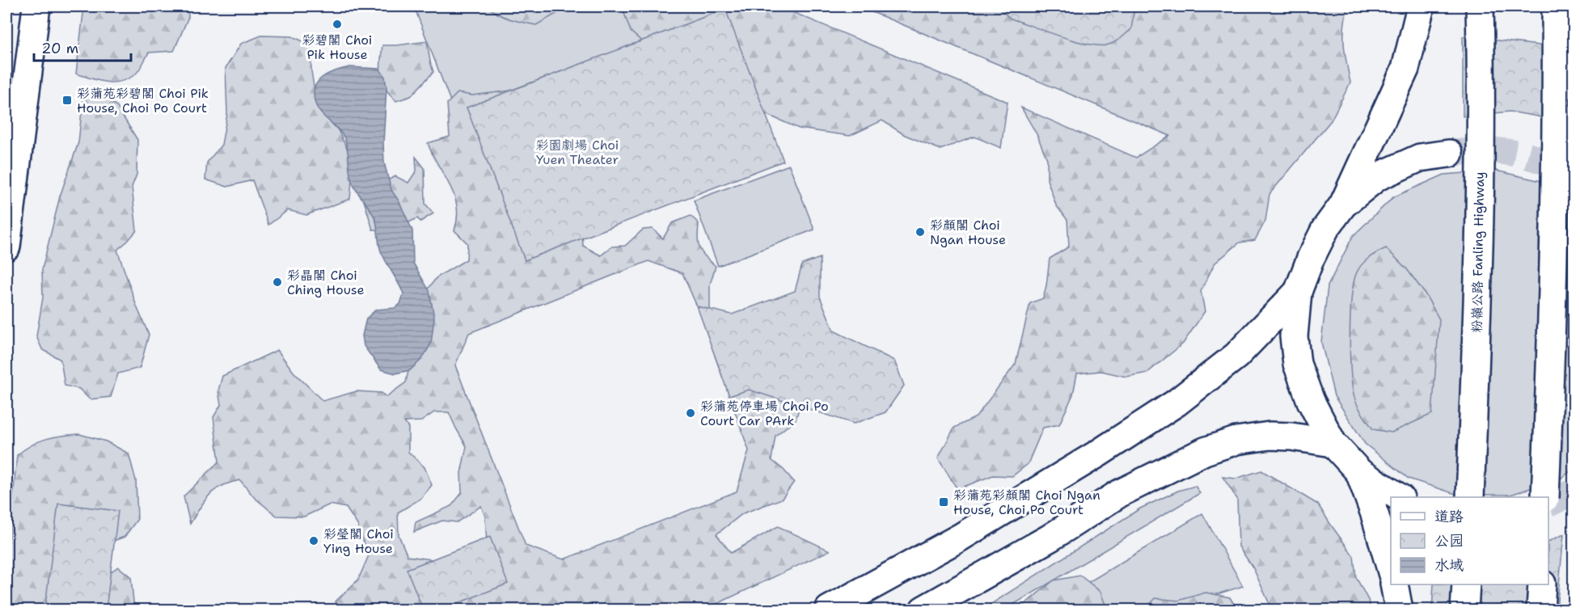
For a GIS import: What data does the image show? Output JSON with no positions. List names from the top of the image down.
{
  "streets": {
    "main road": ["粉嶺公路 Fanling Highway"]
  },
  "parks": ["彩園劇場 Choi Yuen Theater"],
  "places": {
    "other": [
      "彩碧閣 Choi Pik House",
      "彩顏閣 Choi Ngan House",
      "彩晶閣 Choi Ching House",
      "彩蒲苑停車場 Choi Po Court Car PArk",
      "彩瑩閣 Choi Ying House"
    ],
    "transit": ["彩蒲苑彩碧閣 Choi Pik House, Choi Po Court", "彩蒲苑彩顏閣 Choi Ngan House, Choi Po Court"]
  },
  "legend": ["道路", "公园", "水域"],
  "scale_bar": "20 m"
}
